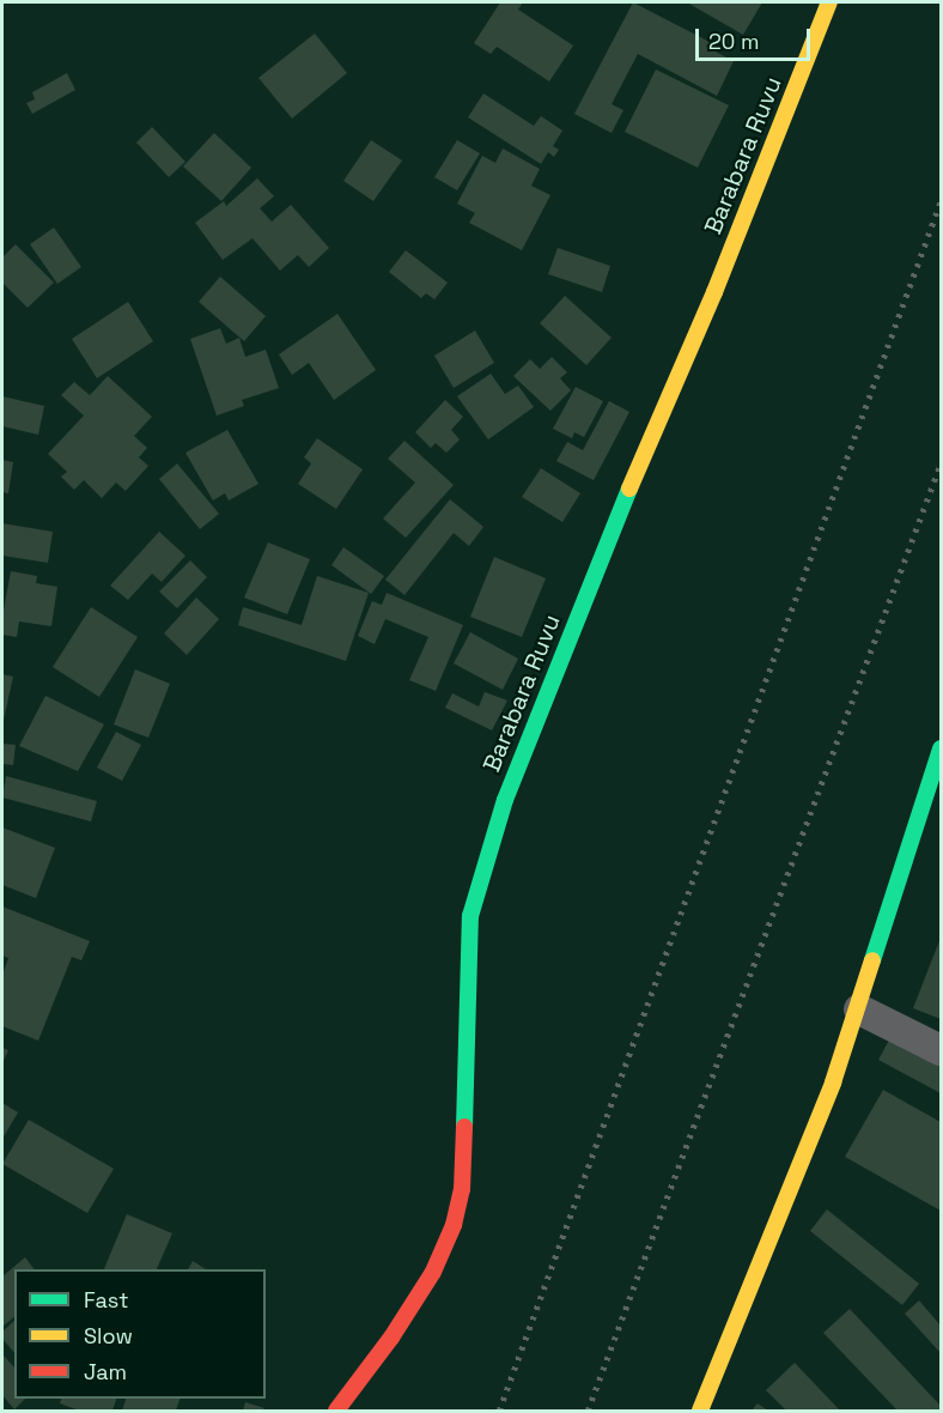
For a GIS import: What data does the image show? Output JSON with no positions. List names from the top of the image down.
{
  "streets": {
    "street": ["Barabara Ruvu"]
  },
  "legend": ["Fast", "Slow", "Jam"],
  "scale_bar": "20 m"
}
